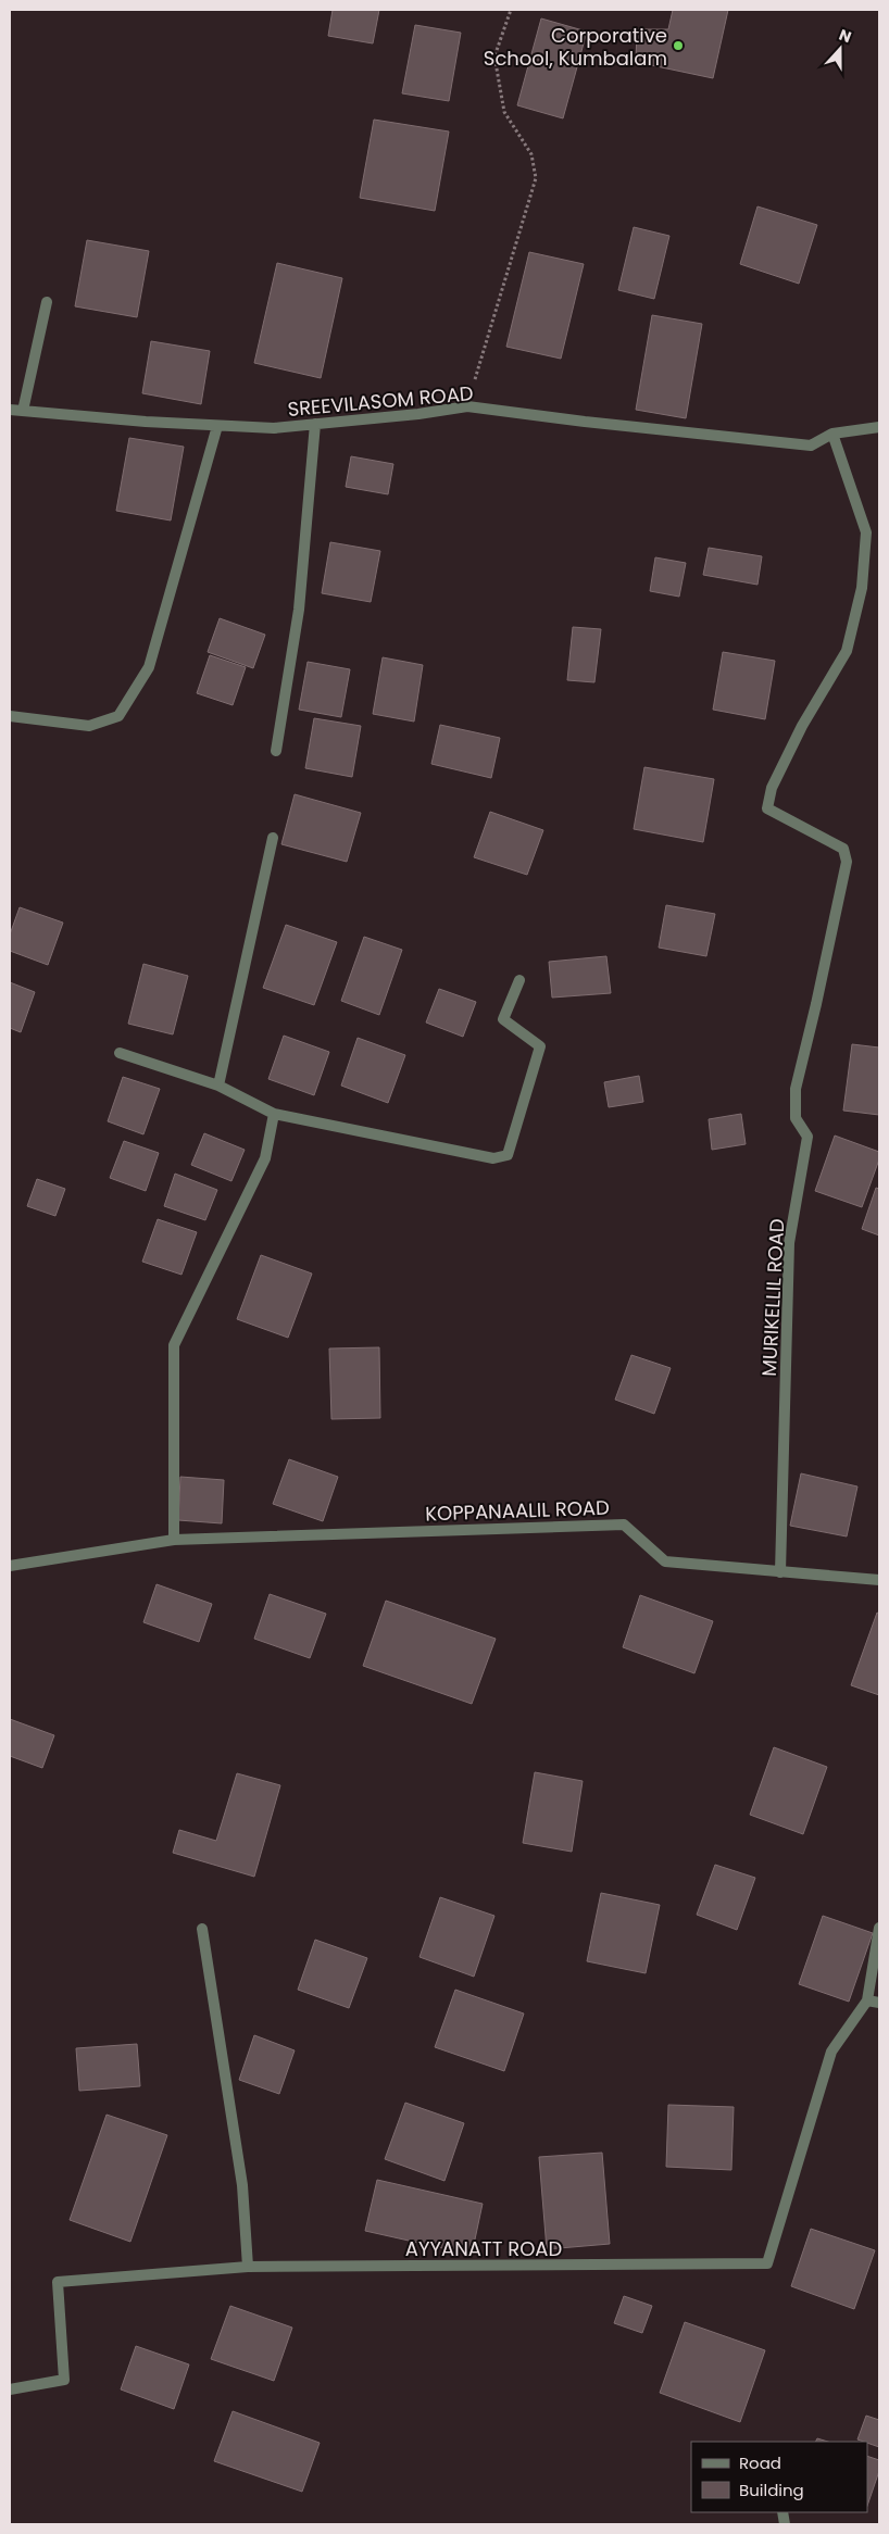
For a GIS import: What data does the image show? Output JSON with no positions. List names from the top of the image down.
{
  "streets": {
    "street": [
      "SREEVILASOM ROAD",
      "MURIKELLIL ROAD",
      "KOPPANAALIL ROAD",
      "AYYANATT ROAD"
    ]
  },
  "crossings": [
    ["SREEVILASOM ROAD", "MURIKELLIL ROAD"],
    ["MURIKELLIL ROAD", "KOPPANAALIL ROAD"]
  ],
  "places": ["Corporative School, Kumbalam"],
  "legend": ["Road", "Building"],
  "north": "top"
}
